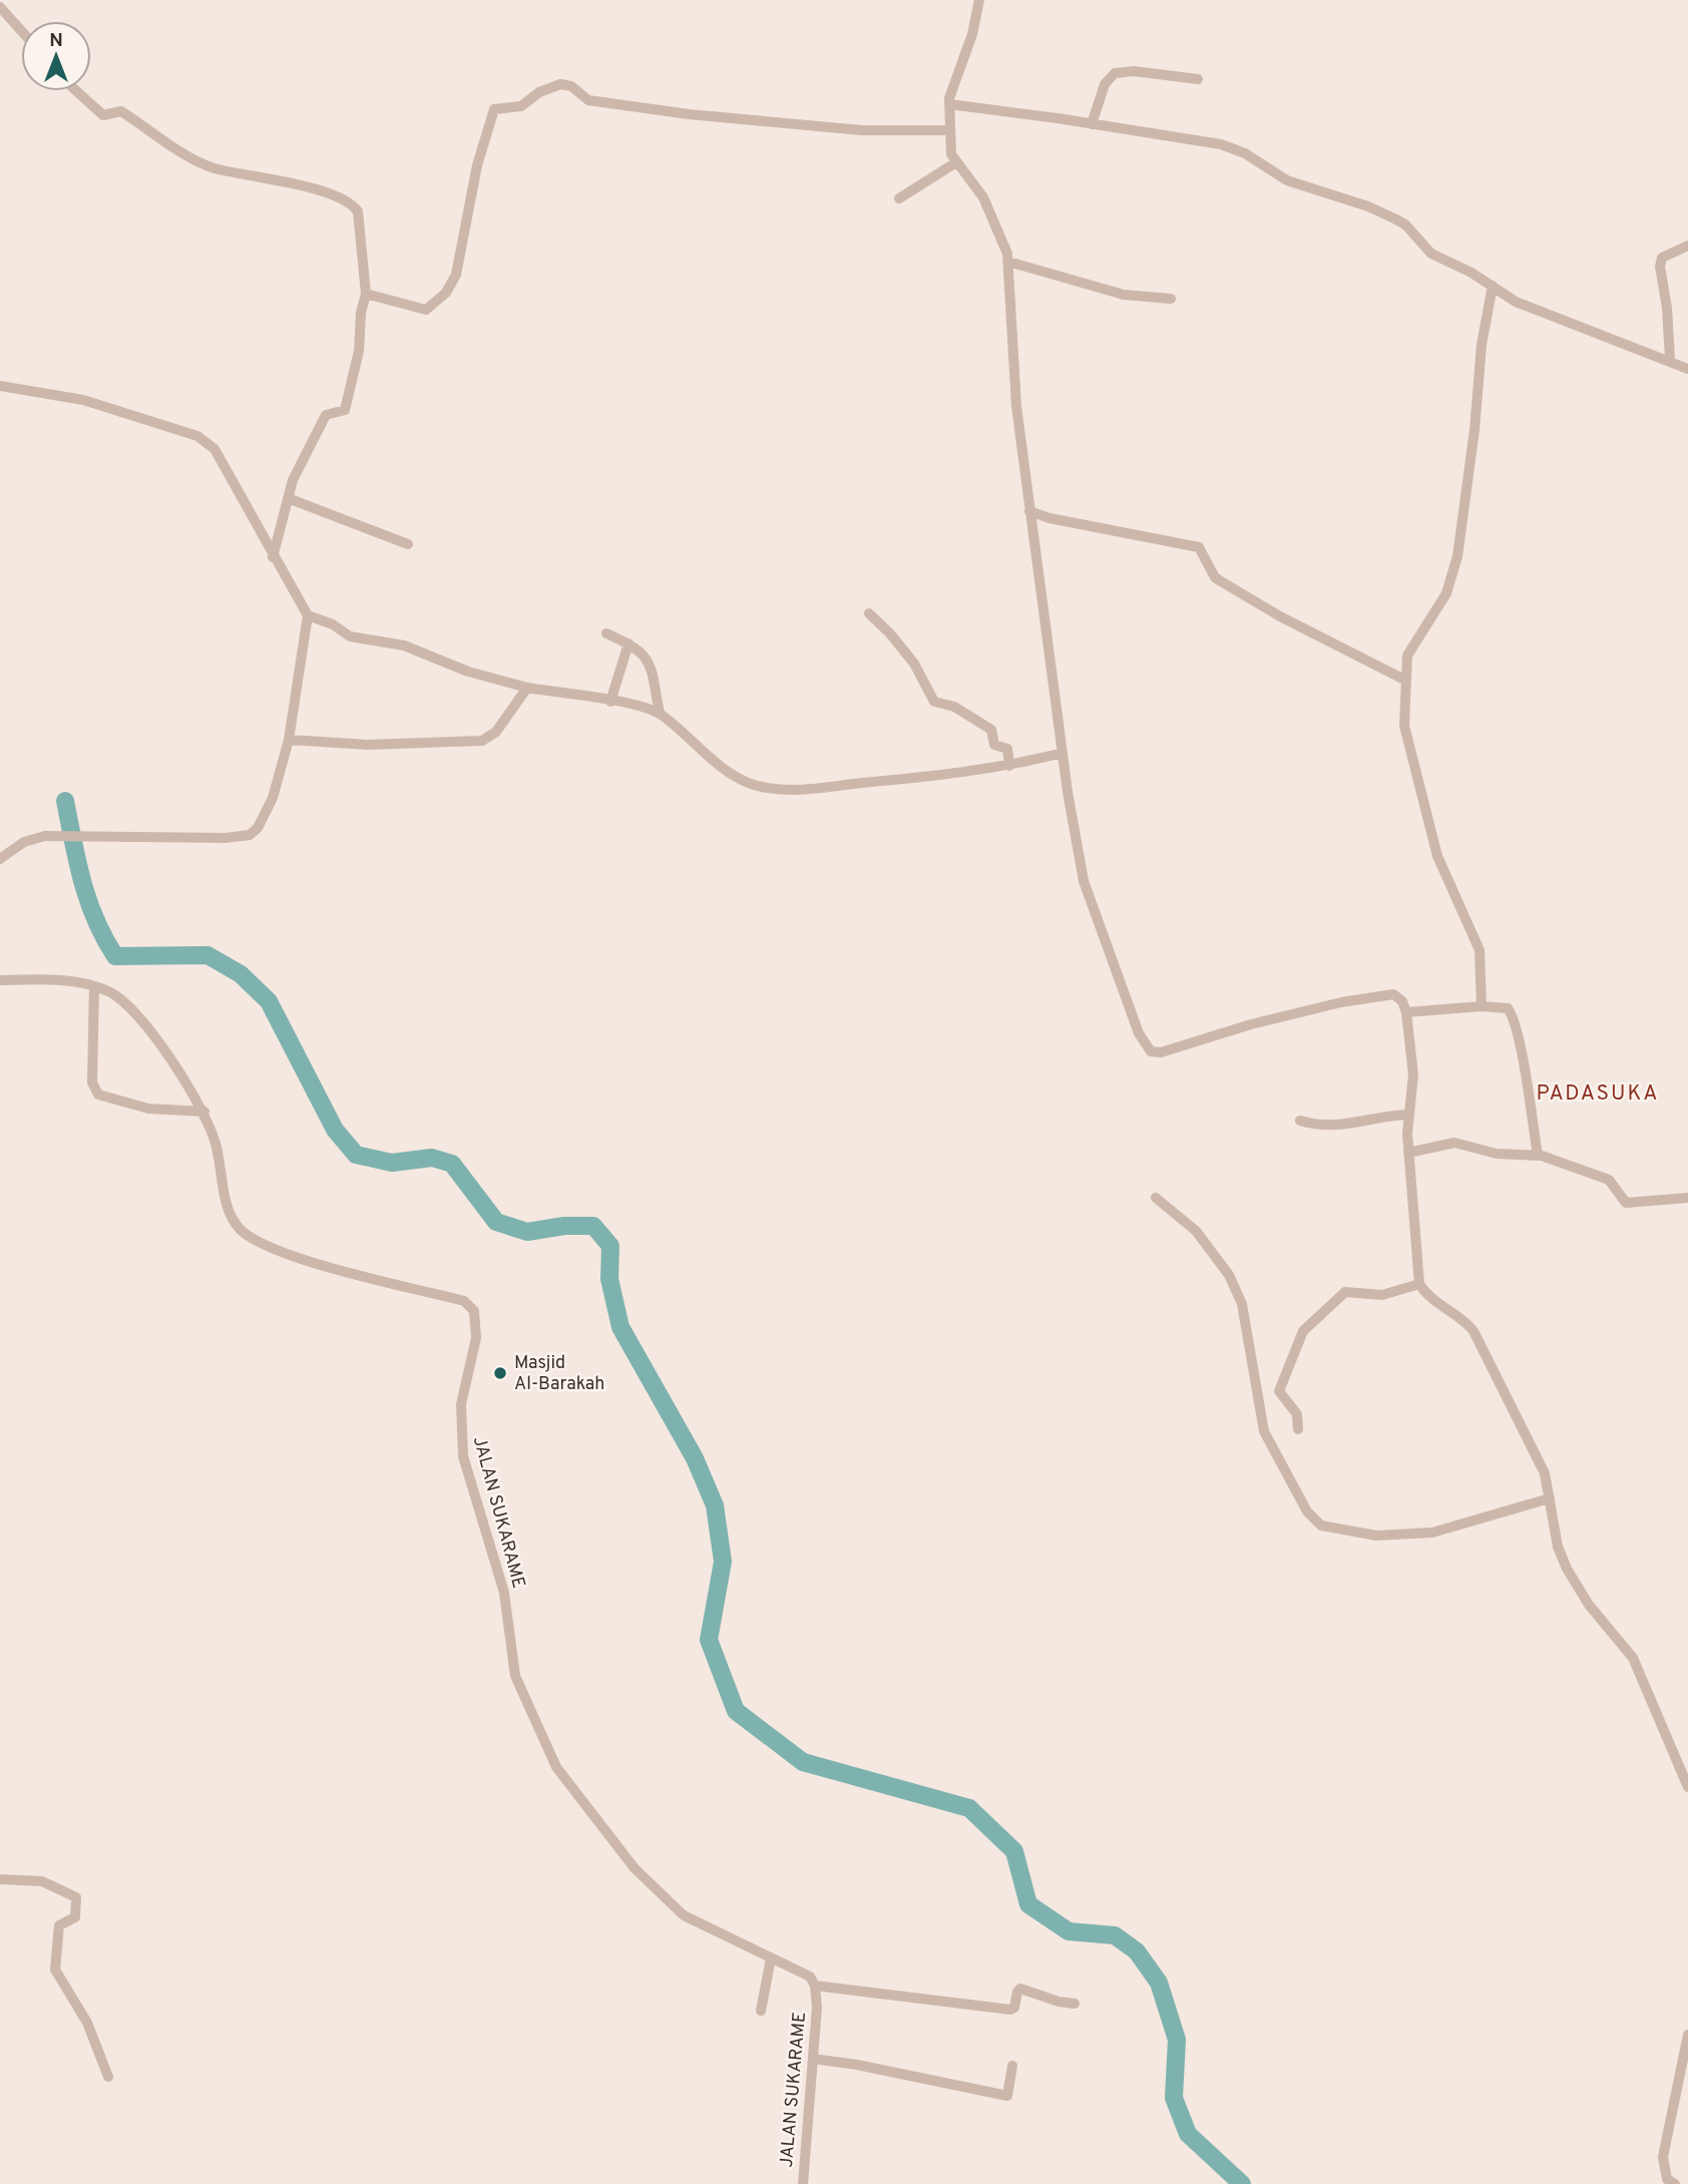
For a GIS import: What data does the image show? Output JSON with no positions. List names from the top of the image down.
{
  "streets": {
    "street": ["JALAN SUKARAME"]
  },
  "districts": ["PADASUKA"],
  "places": ["Masjid Al-Barakah"],
  "north": "top"
}
